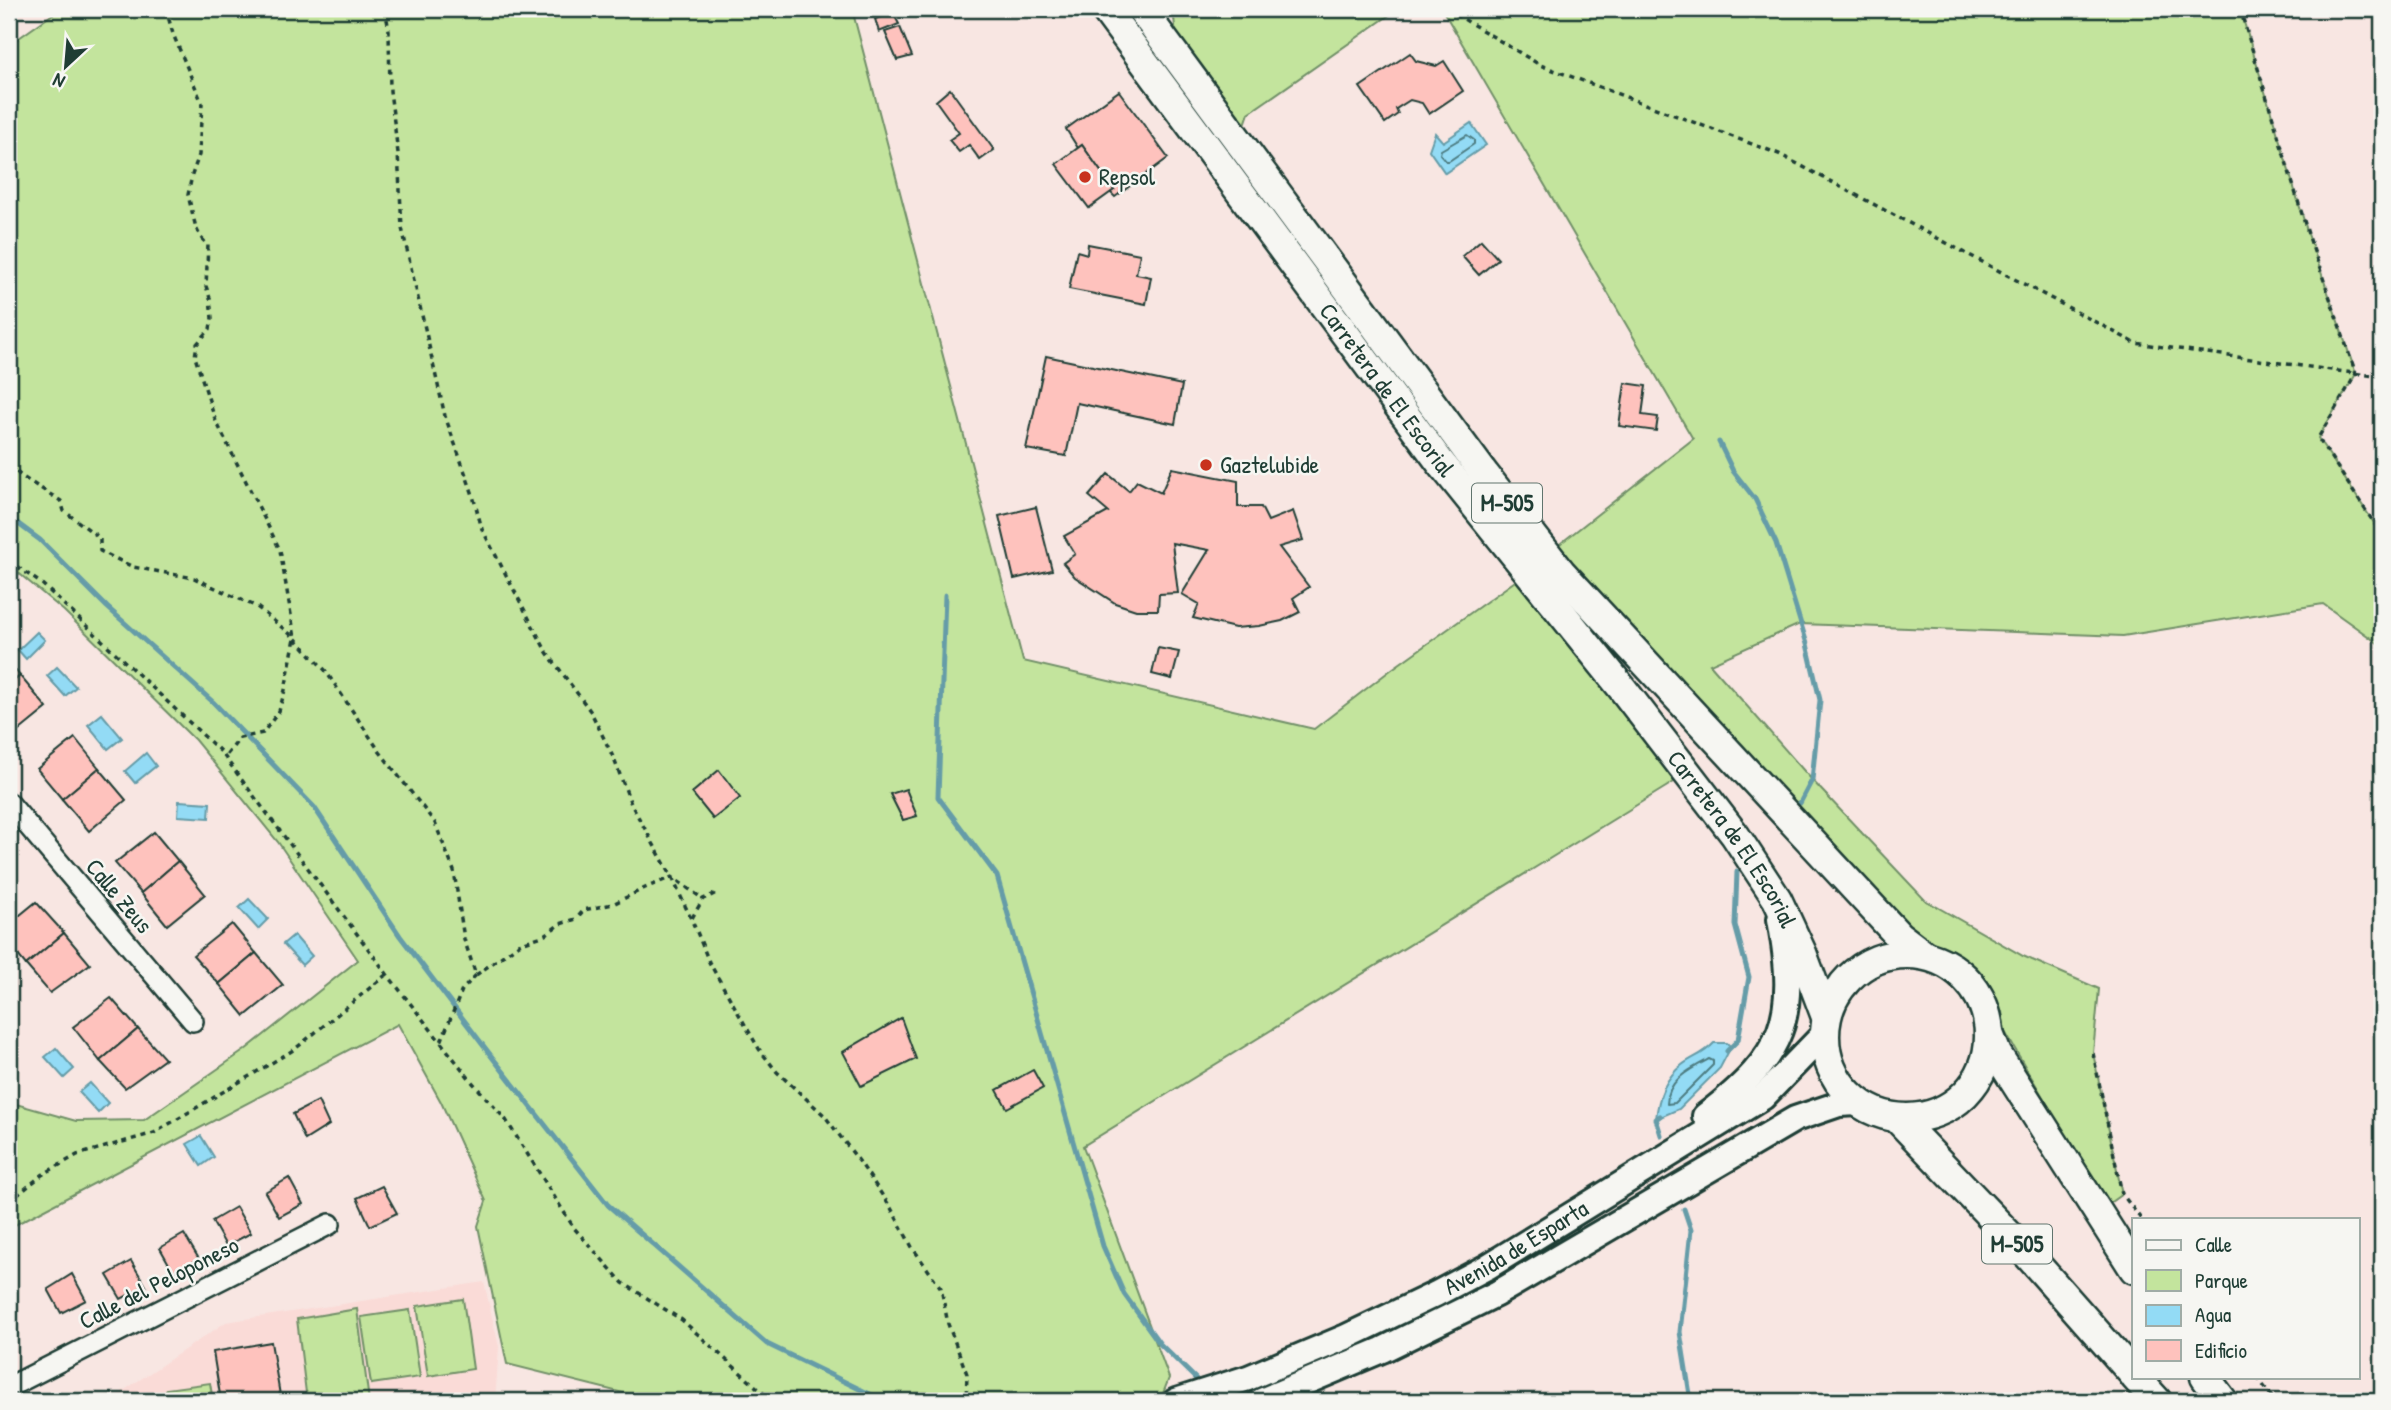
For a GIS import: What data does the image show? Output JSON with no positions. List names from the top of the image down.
{
  "streets": {
    "highway": ["Carretera de El Escorial", "M-505"],
    "main road": ["Avenida de Esparta"],
    "street": ["Calle Zeus", "Calle del Peloponeso"]
  },
  "crossings": [
    ["Carretera de El Escorial", "M-505"],
    ["Carretera de El Escorial", "Avenida de Esparta"],
    ["M-505", "Avenida de Esparta"]
  ],
  "places": ["Repsol", "Gaztelubide"],
  "legend": [
    "Calle",
    "Parque",
    "Agua",
    "Edificio"
  ],
  "north": "bottom left"
}
